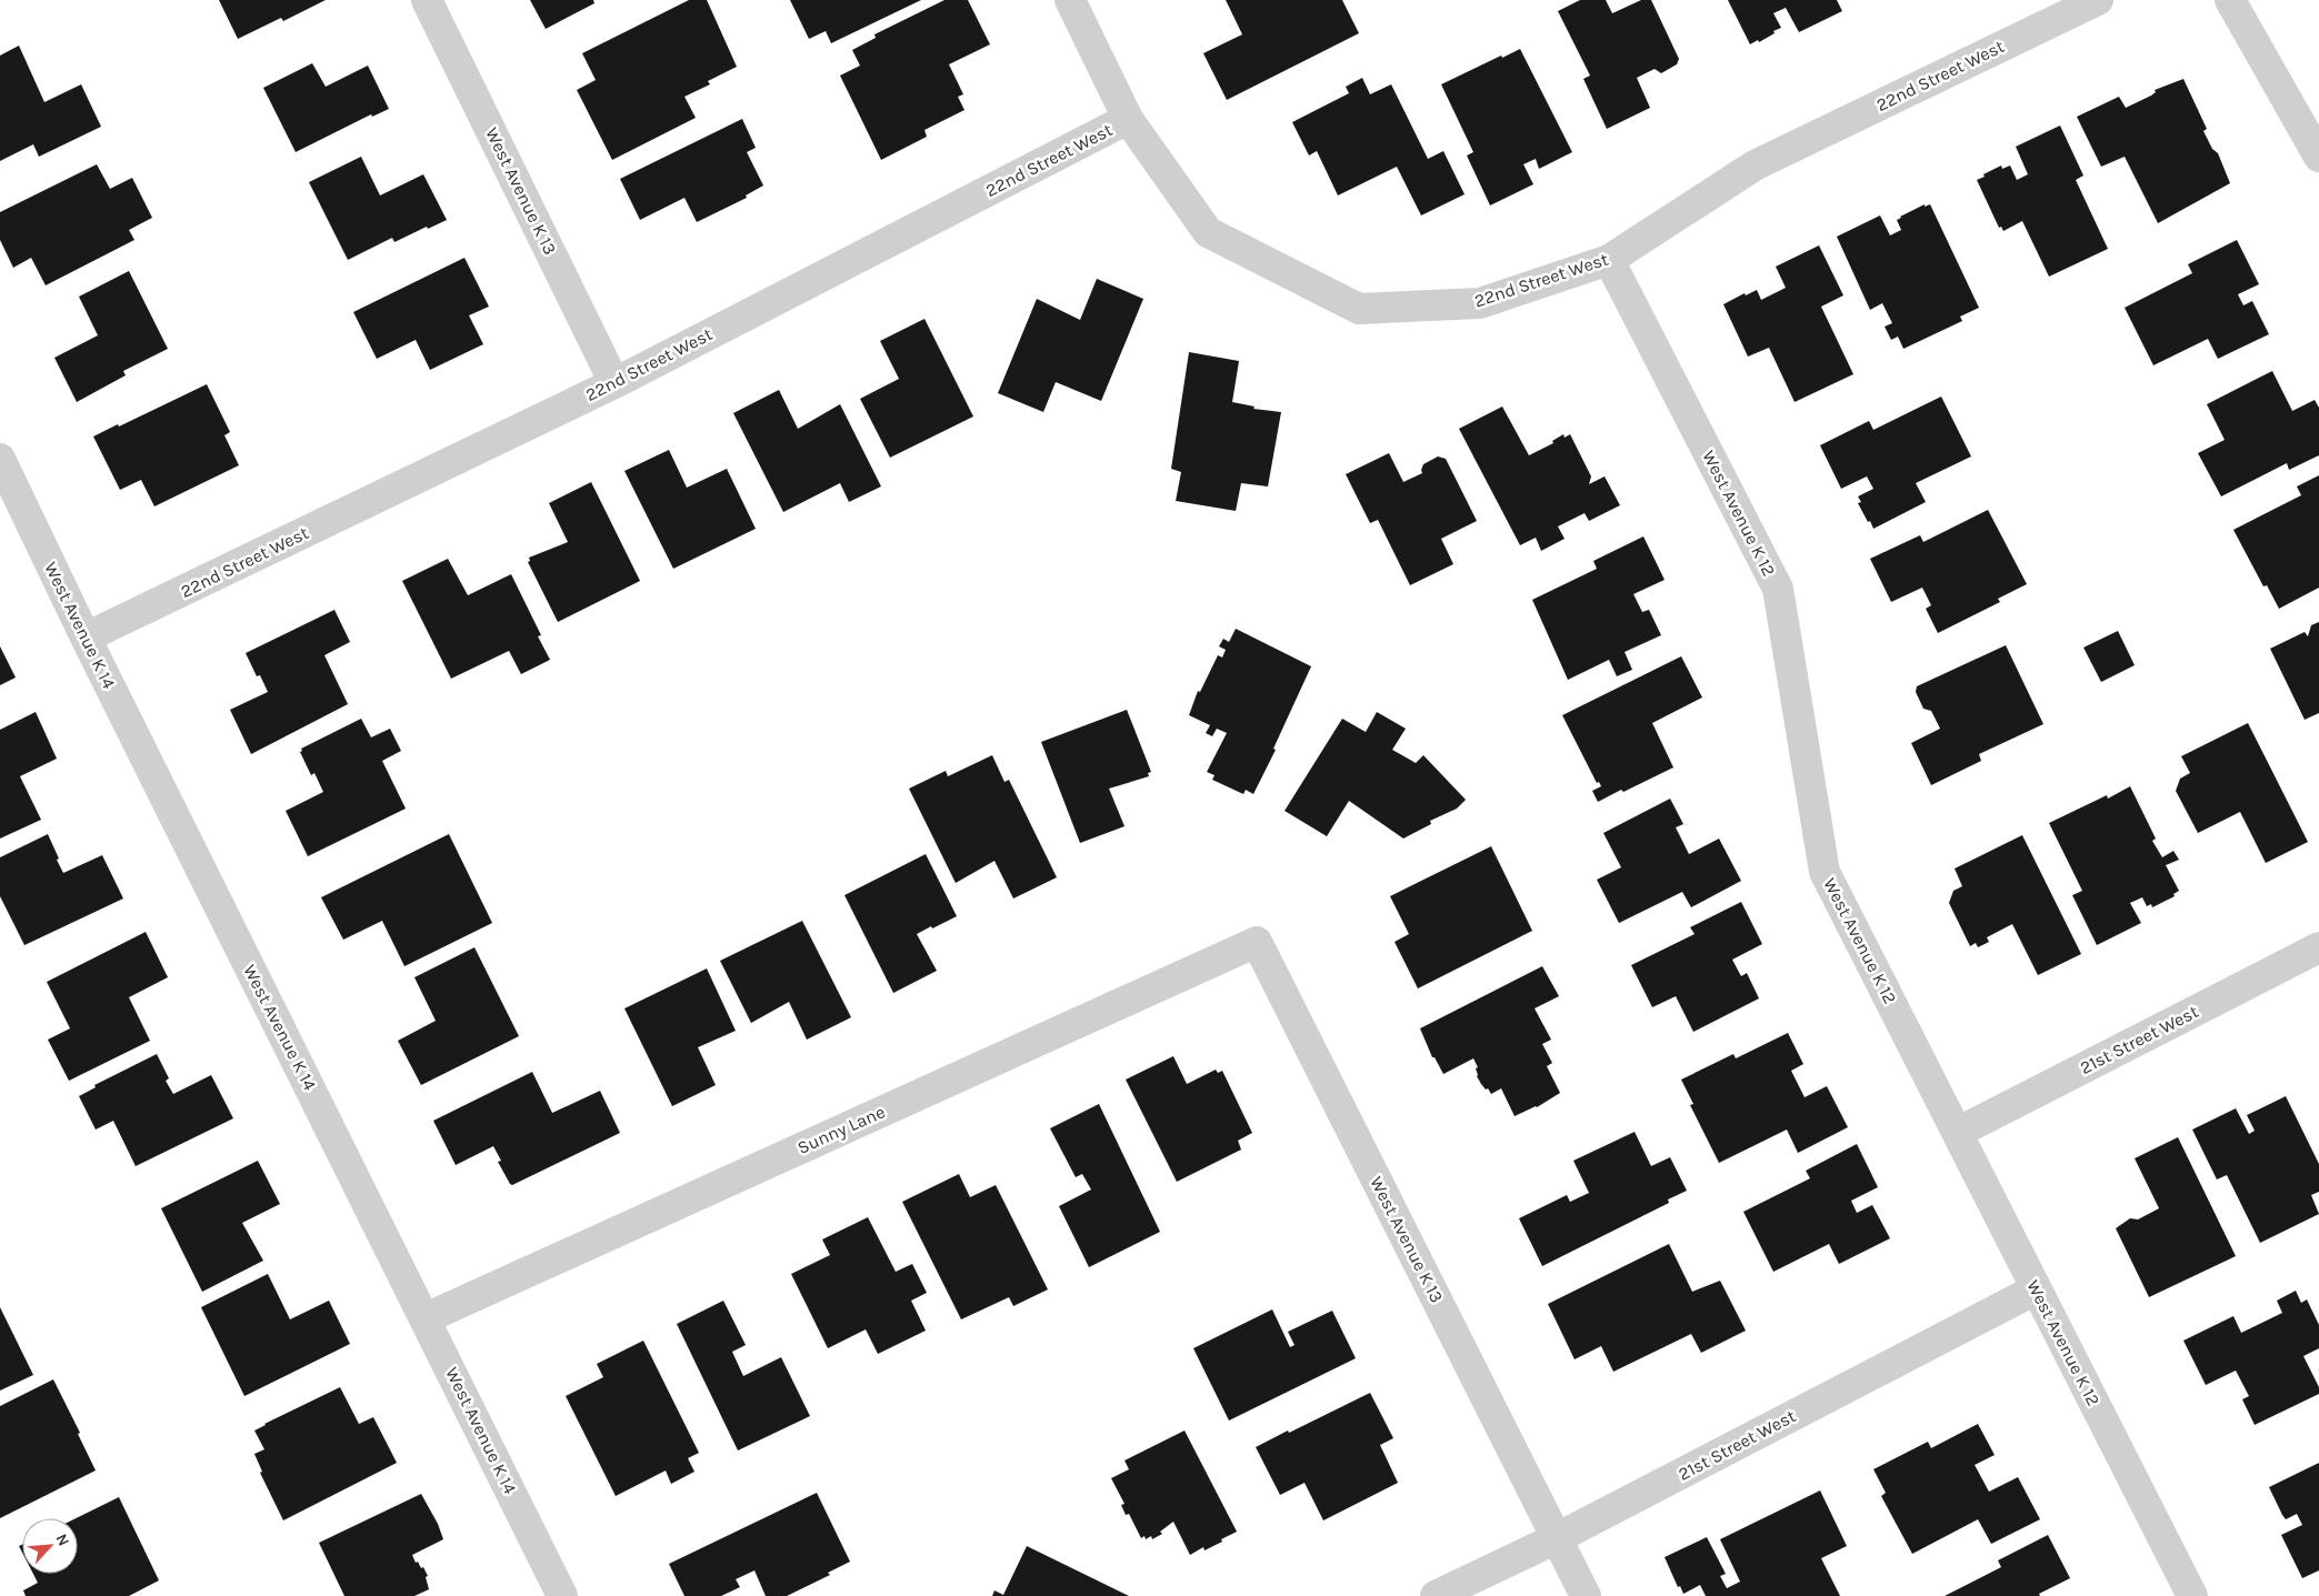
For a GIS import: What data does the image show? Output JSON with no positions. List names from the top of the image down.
{
  "streets": {
    "street": [
      "22nd Street West",
      "West Avenue K 13",
      "West Avenue K 12",
      "West Avenue K 14",
      "21st Street West",
      "Sunny Lane"
    ]
  },
  "crossings": [
    ["22nd Street West", "West Avenue K 13"],
    ["22nd Street West", "West Avenue K 12"],
    ["22nd Street West", "West Avenue K 14"],
    ["West Avenue K 13", "21st Street West"],
    ["West Avenue K 13", "Sunny Lane"],
    ["West Avenue K 12", "21st Street West"],
    ["West Avenue K 14", "Sunny Lane"]
  ],
  "north": "top right"
}
